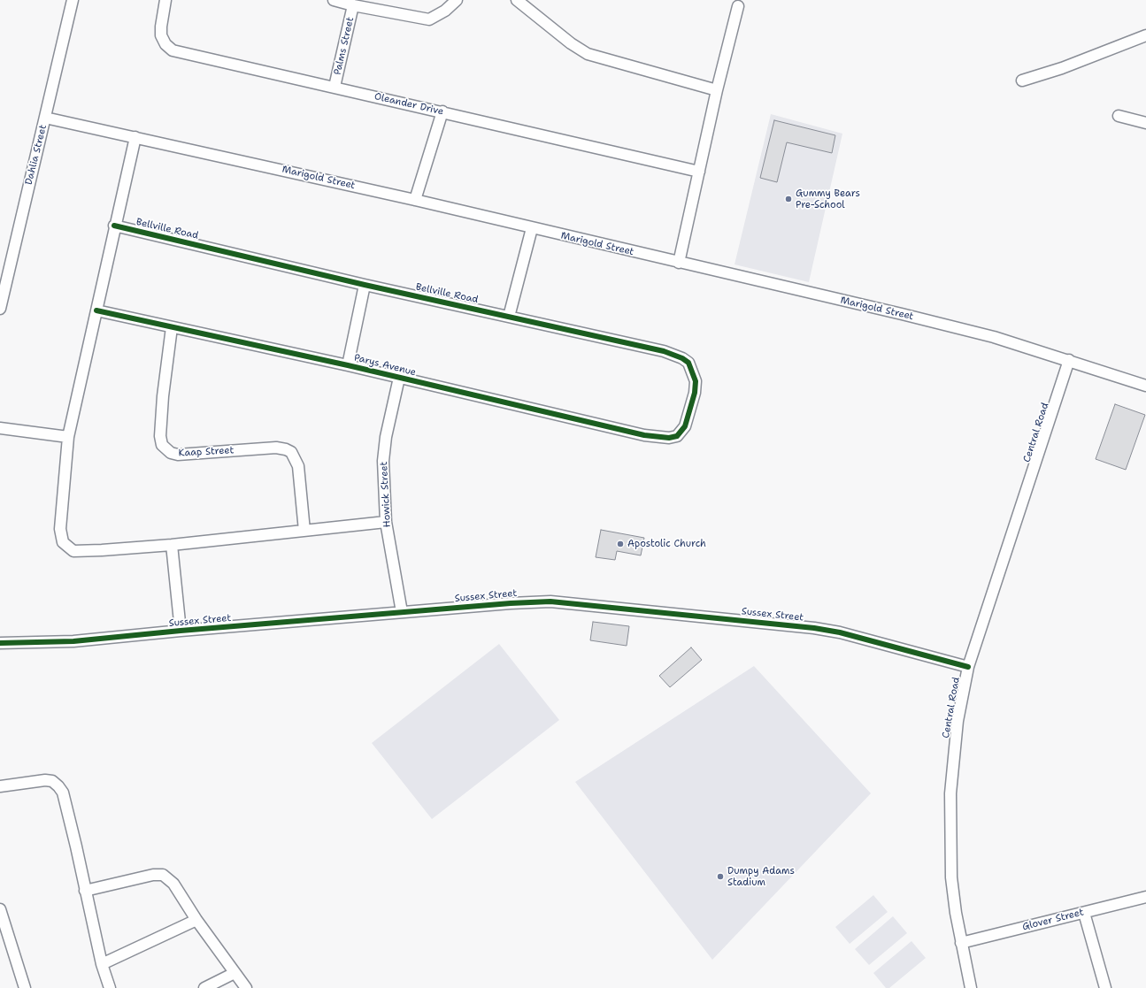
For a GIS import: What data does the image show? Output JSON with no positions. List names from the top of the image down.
{
  "streets": {
    "street": [
      "Palms Street",
      "Oleander Drive",
      "Dahlia Street",
      "Marigold Street",
      "Bellville Road",
      "Parys Avenue",
      "Central Road",
      "Kaap Street",
      "Howick Street",
      "Sussex Street",
      "Glover Street"
    ]
  },
  "crossings": [
    ["Palms Street", "Oleander Drive"],
    ["Dahlia Street", "Marigold Street"],
    ["Marigold Street", "Central Road"],
    ["Bellville Road", "Parys Avenue"],
    ["Parys Avenue", "Kaap Street"],
    ["Parys Avenue", "Howick Street"],
    ["Central Road", "Sussex Street"],
    ["Central Road", "Glover Street"],
    ["Howick Street", "Sussex Street"]
  ],
  "places": ["Gummy Bears Pre-School", "Apostolic Church", "Dumpy Adams Stadium"]
}
